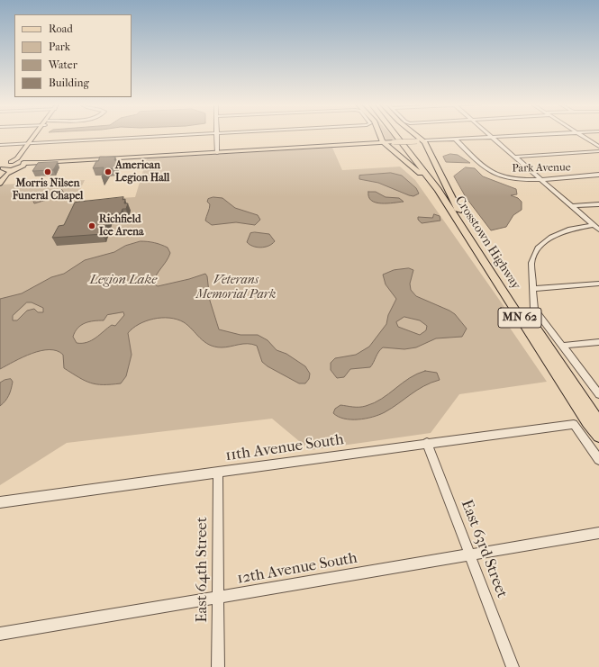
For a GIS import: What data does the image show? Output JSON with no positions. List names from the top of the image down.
{
  "streets": {
    "highway": ["Crosstown Highway", "MN 62"],
    "street": [
      "Park Avenue",
      "11th Avenue South",
      "East 63rd Street",
      "12th Avenue South",
      "East 64th Street"
    ]
  },
  "crossings": [
    ["11th Avenue South", "East 63rd Street"],
    ["11th Avenue South", "East 64th Street"],
    ["East 63rd Street", "12th Avenue South"],
    ["12th Avenue South", "East 64th Street"]
  ],
  "water": ["Legion Lake"],
  "parks": ["Veterans Memorial Park"],
  "places": ["Morris Nilsen Funeral Chapel", "American Legion Hall", "Richfield Ice Arena"],
  "legend": [
    "Road",
    "Park",
    "Water",
    "Building"
  ]
}
